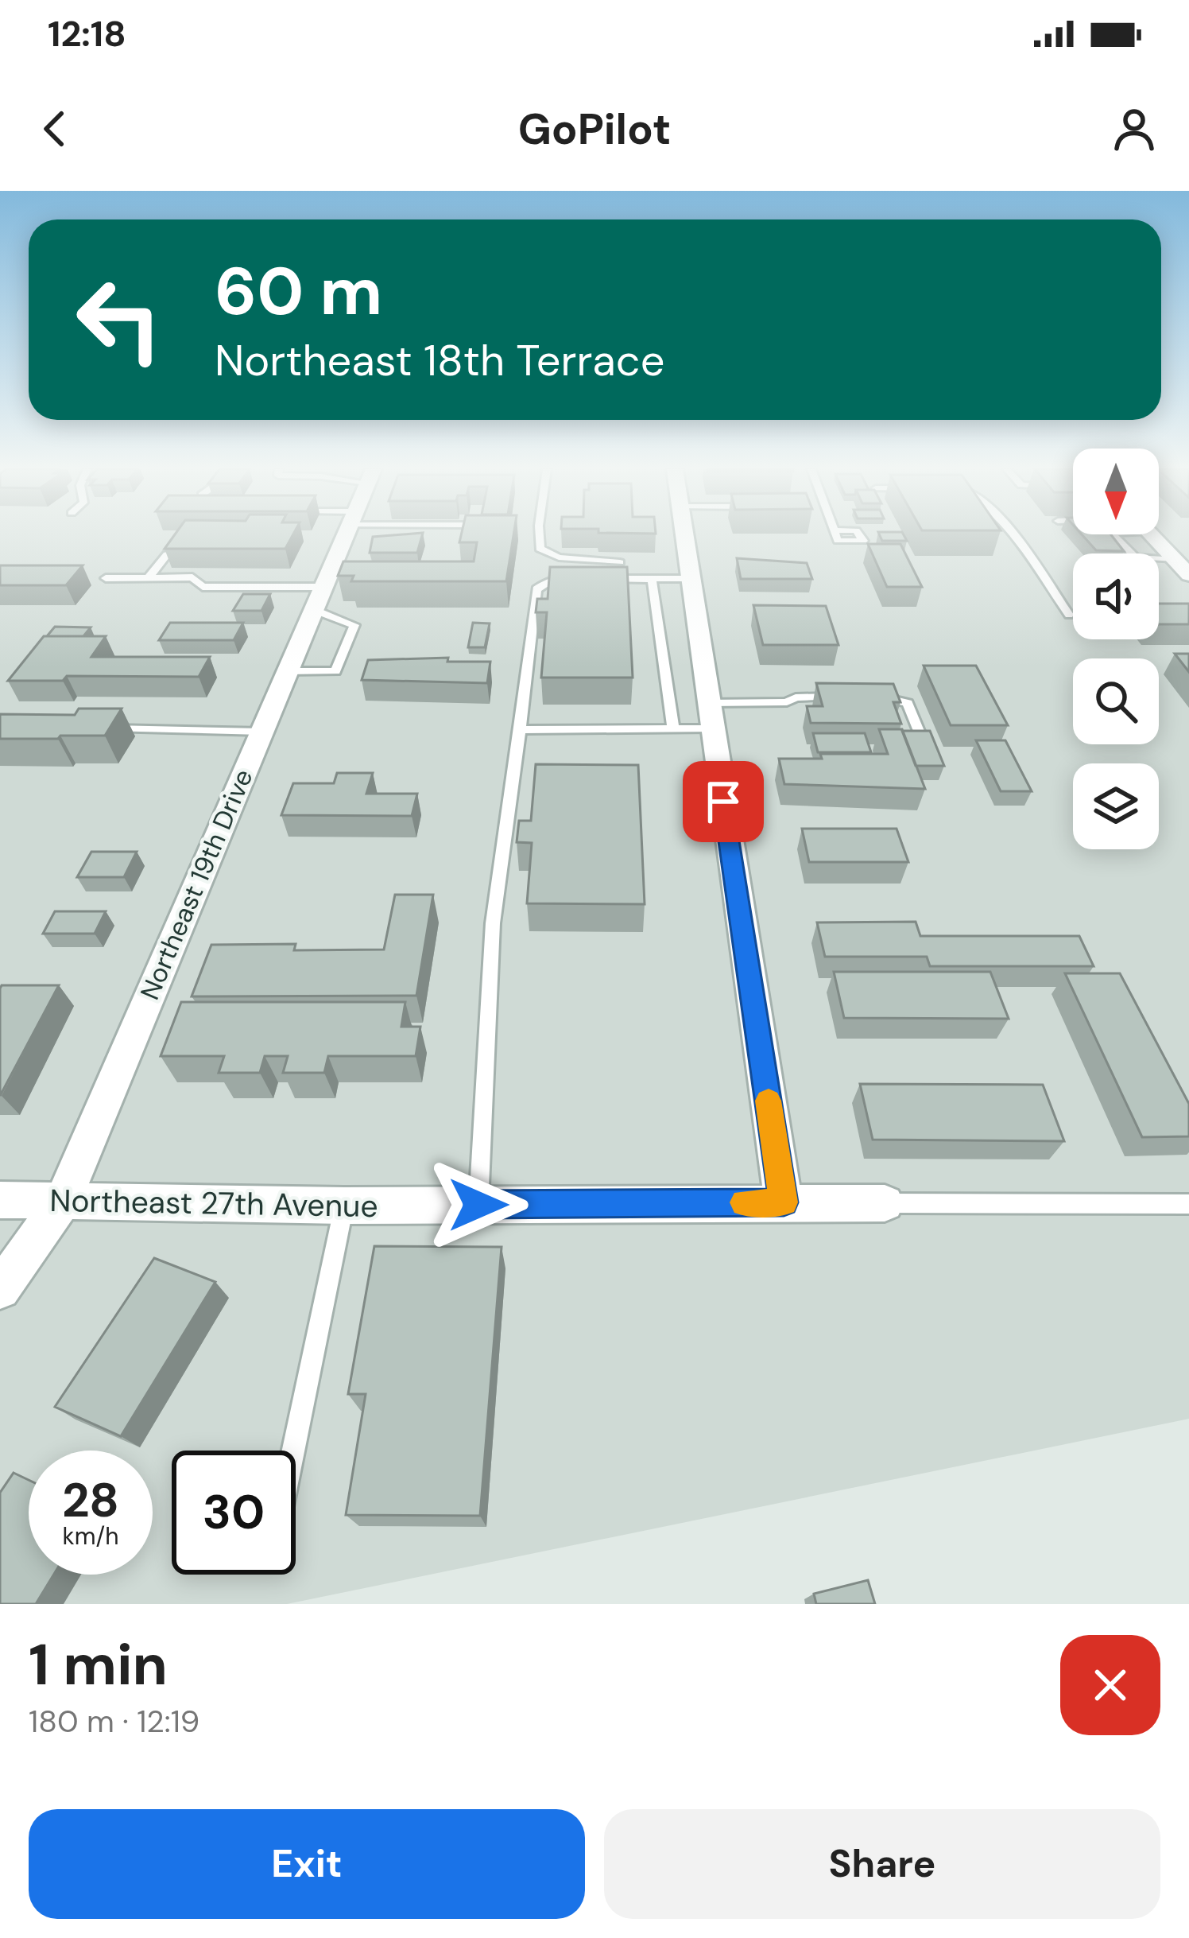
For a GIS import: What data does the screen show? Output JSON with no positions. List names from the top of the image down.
{
  "streets": {
    "street": ["Northeast 19th Drive", "Northeast 27th Avenue"]
  },
  "crossings": [
    ["Northeast 19th Drive", "Northeast 27th Avenue"]
  ],
  "north": "bottom",
  "page": {
    "status": "12:18",
    "header": "GoPilot",
    "turn": ["60 m", "Northeast 18th Terrace"],
    "speed": "28 km/h",
    "limit": "30",
    "heading": ["1 min", "180 m · 12:19"],
    "buttons": ["Exit", "Share"]
  }
}
